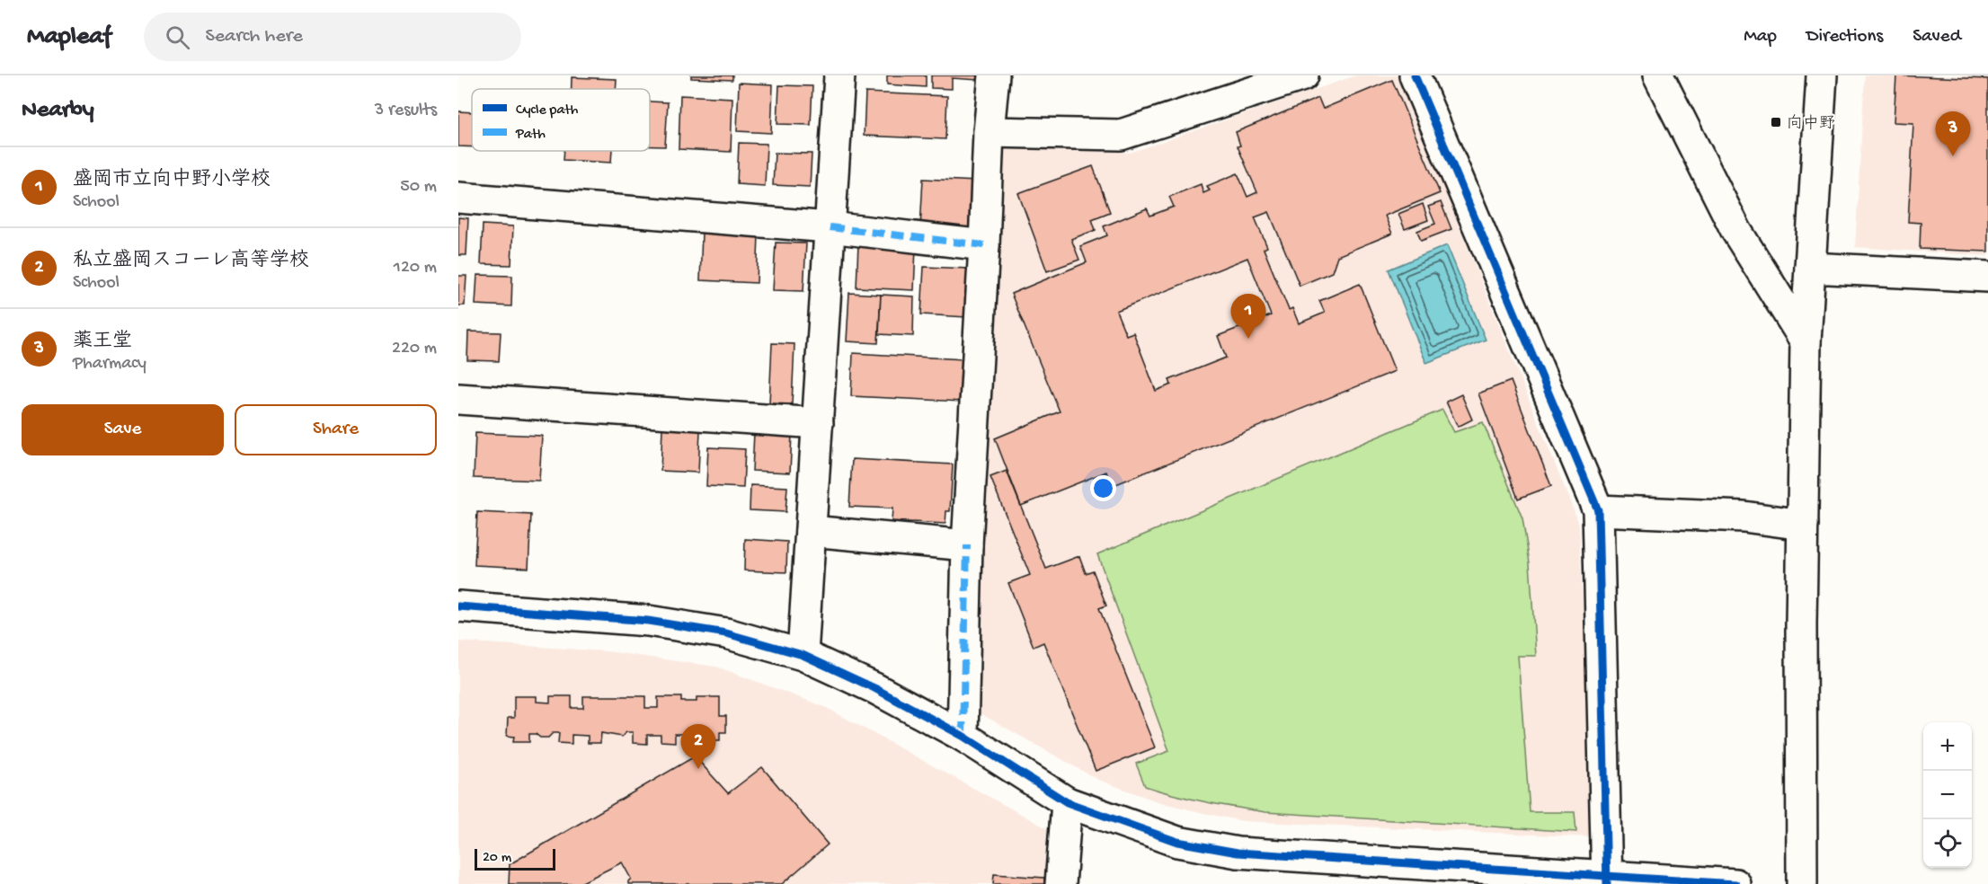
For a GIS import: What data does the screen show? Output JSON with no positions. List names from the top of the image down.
{
  "places": {
    "transit": ["向中野"]
  },
  "legend": ["Cycle path", "Path"],
  "scale_bar": "20 m",
  "page": {
    "header": "Mapleaf",
    "search": "Search here",
    "nav": ["Map", "Directions", "Saved"],
    "heading": ["Nearby", "3 results"],
    "pins": ["3", "1", "2"],
    "list": [
      {
        "mark": "1",
        "name": "盛岡市立向中野小学校",
        "note": "School",
        "value": "50 m"
      },
      {
        "mark": "2",
        "name": "私立盛岡スコーレ高等学校",
        "note": "School",
        "value": "120 m"
      },
      {
        "mark": "3",
        "name": "薬王堂",
        "note": "Pharmacy",
        "value": "220 m"
      }
    ],
    "buttons": ["Save", "Share"],
    "map_buttons": ["+", "−"],
    "scale": "20 m"
  }
}
